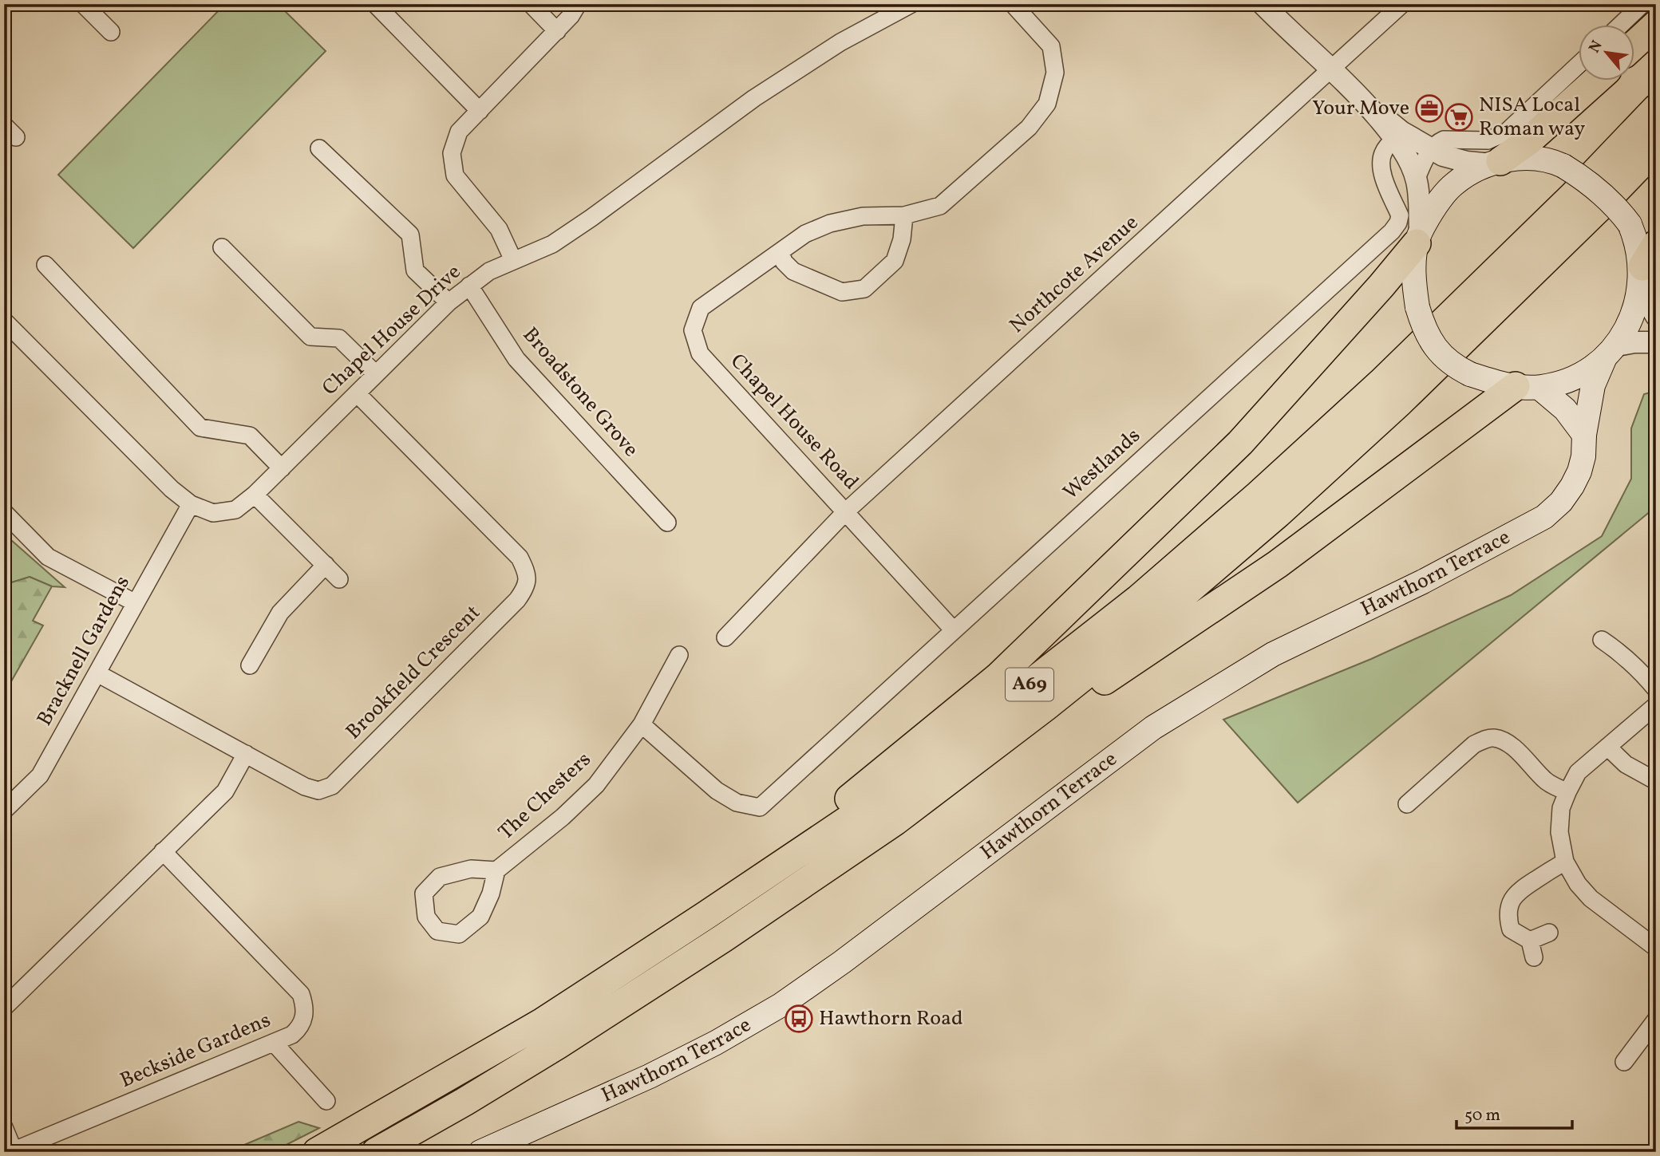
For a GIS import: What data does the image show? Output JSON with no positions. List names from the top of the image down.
{
  "streets": {
    "highway": ["A69"],
    "main road": ["Hawthorn Terrace"],
    "street": [
      "Northcote Avenue",
      "Chapel House Drive",
      "Broadstone Grove",
      "Chapel House Road",
      "Westlands",
      "Bracknell Gardens",
      "Brookfield Crescent",
      "The Chesters",
      "Beckside Gardens"
    ]
  },
  "crossings": [
    ["Northcote Avenue", "Chapel House Road"],
    ["Chapel House Drive", "Broadstone Grove"],
    ["Chapel House Drive", "Bracknell Gardens"],
    ["Chapel House Drive", "Brookfield Crescent"],
    ["Chapel House Road", "Westlands"],
    ["Westlands", "The Chesters"],
    ["Bracknell Gardens", "Brookfield Crescent"]
  ],
  "places": {
    "office": ["Your Move"],
    "supermarket": ["NISA Local Roman way"],
    "bus stop": ["Hawthorn Road"]
  },
  "scale_bar": "50 m",
  "north": "top left"
}
